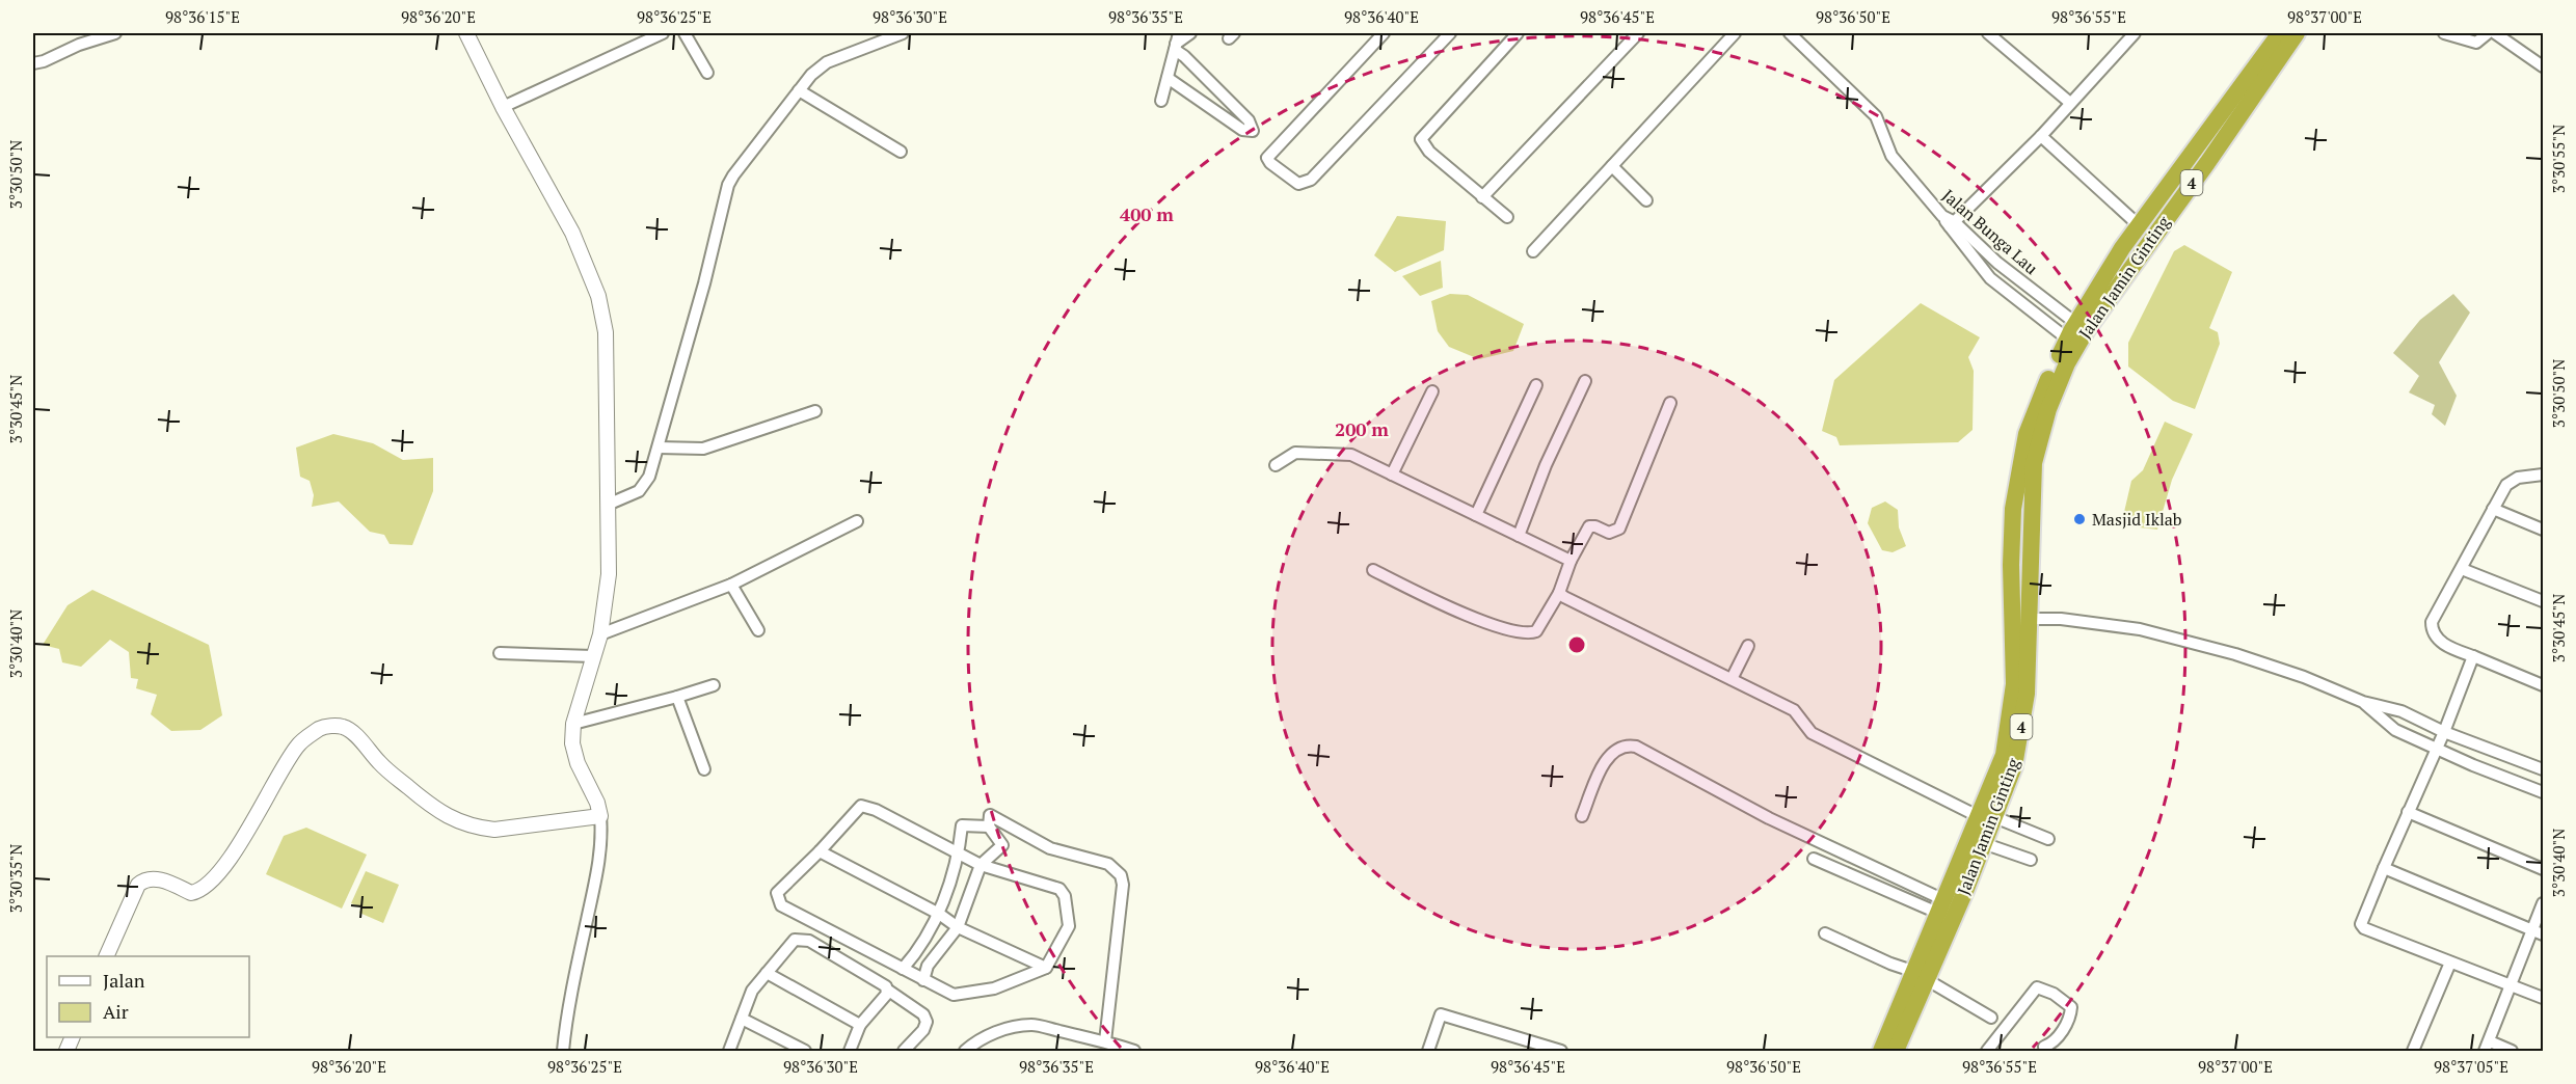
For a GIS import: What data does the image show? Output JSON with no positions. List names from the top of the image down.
{
  "streets": {
    "highway": ["4", "Jalan Jamin Ginting"],
    "street": ["Jalan Bunga Lau"]
  },
  "crossings": [
    ["Jalan Bunga Lau", "Jalan Jamin Ginting"]
  ],
  "places": ["Masjid Iklab"],
  "legend": ["Jalan", "Air"],
  "coordinates": [
    "98°36'15\"E",
    "98°36'20\"E",
    "98°36'25\"E",
    "98°36'30\"E",
    "98°36'35\"E",
    "98°36'40\"E",
    "98°36'45\"E",
    "98°36'50\"E",
    "98°36'55\"E",
    "98°37'00\"E",
    "3°30'55\"N",
    "3°30'50\"N",
    "3°30'45\"N",
    "3°30'40\"N",
    "3°30'35\"N",
    "98°37'05\"E"
  ],
  "rings": ["400 m", "200 m"]
}
